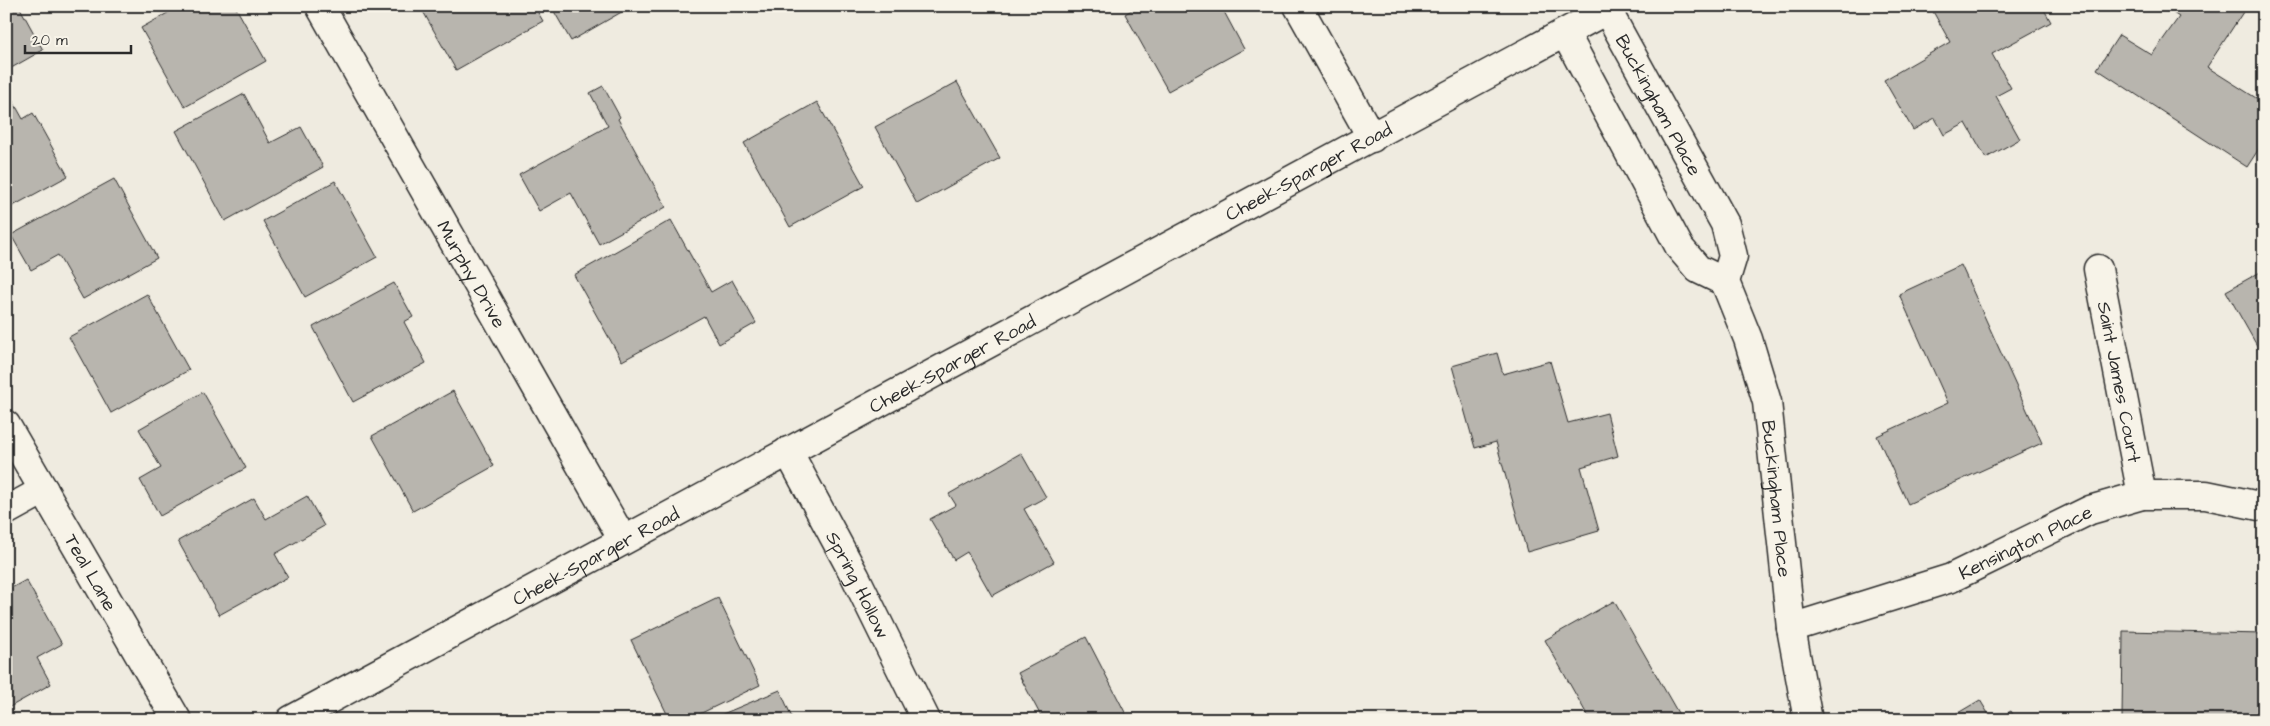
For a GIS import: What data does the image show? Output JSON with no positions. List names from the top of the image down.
{
  "streets": {
    "street": [
      "Buckingham Place",
      "Cheek-Sparger Road",
      "Murphy Drive",
      "Saint James Court",
      "Kensington Place",
      "Teal Lane",
      "Spring Hollow"
    ]
  },
  "crossings": [
    ["Buckingham Place", "Cheek-Sparger Road"],
    ["Buckingham Place", "Kensington Place"],
    ["Cheek-Sparger Road", "Murphy Drive"],
    ["Cheek-Sparger Road", "Spring Hollow"],
    ["Saint James Court", "Kensington Place"]
  ],
  "scale_bar": "20 m"
}
